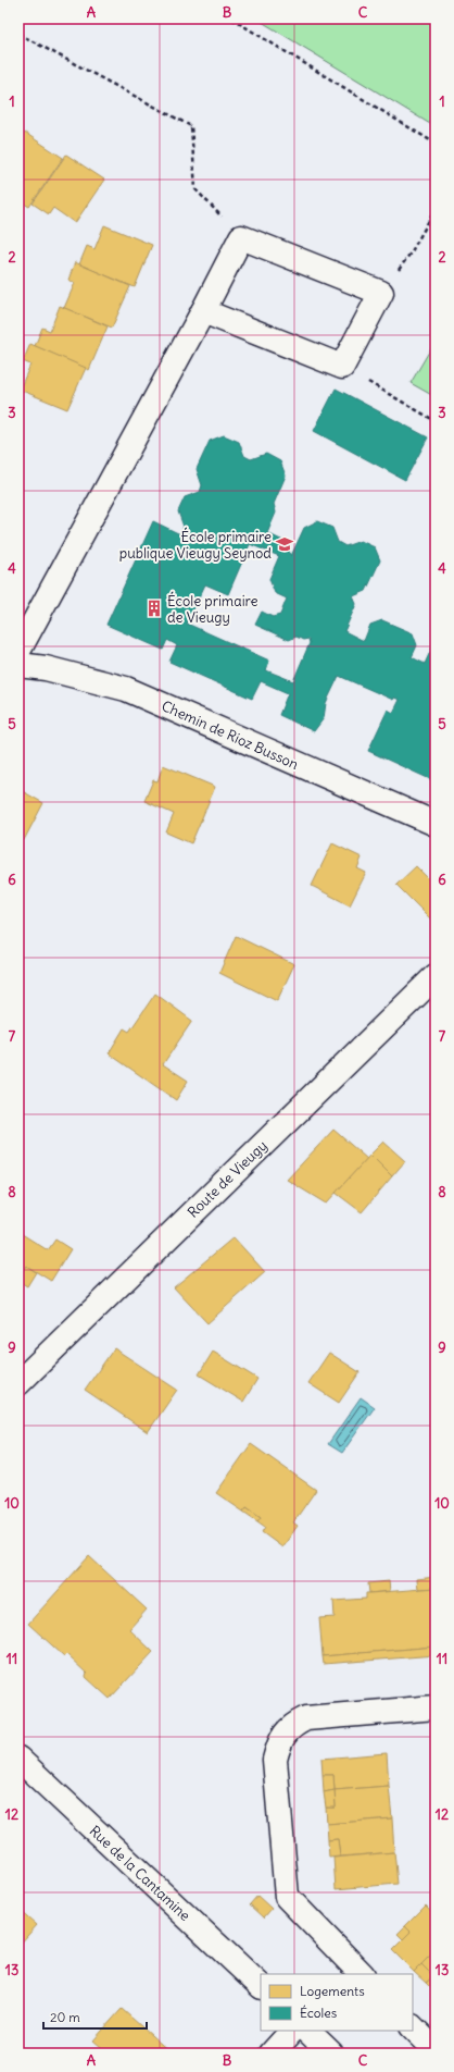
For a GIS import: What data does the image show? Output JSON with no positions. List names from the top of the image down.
{
  "streets": {
    "street": ["Chemin de Rioz Busson", "Route de Vieugy", "Rue de la Cantamine"]
  },
  "places": {
    "school or university": ["École primaire publique Vieugy Seynod"],
    "building": ["École primaire de Vieugy"]
  },
  "legend": ["Logements", "Écoles"],
  "scale_bar": "20 m",
  "grid": {
    "columns": ["A", "B", "C"],
    "rows": [
      "1",
      "2",
      "3",
      "4",
      "5",
      "6",
      "7",
      "8",
      "9",
      "10",
      "11",
      "12",
      "13"
    ]
  }
}
